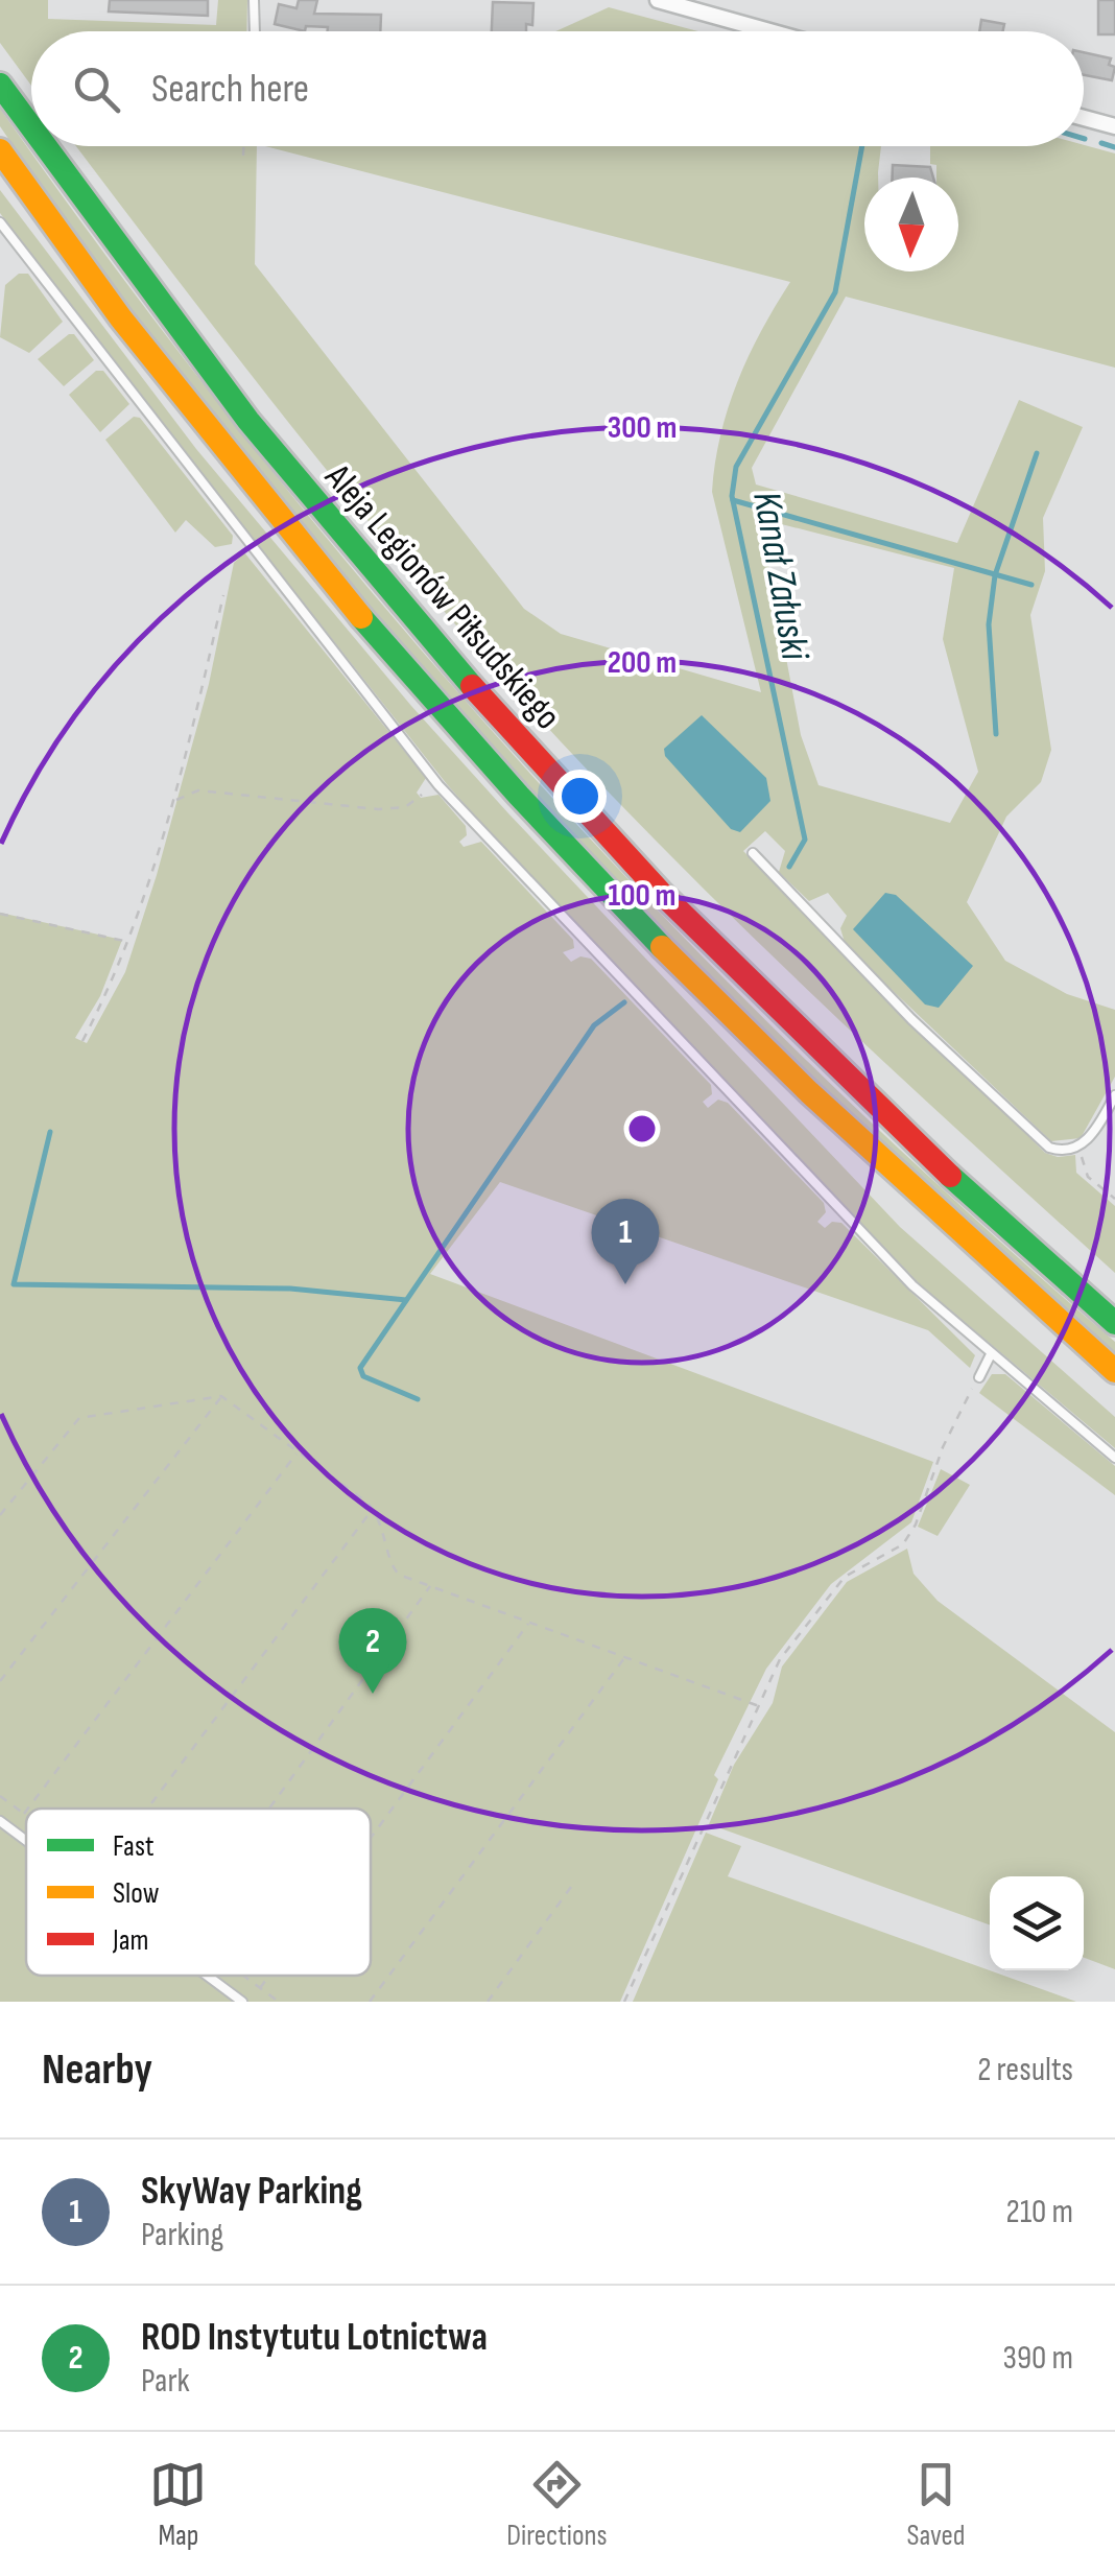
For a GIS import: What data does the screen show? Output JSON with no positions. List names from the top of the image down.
{
  "streets": {
    "highway": ["Aleja Legionów Piłsudskiego"]
  },
  "water": ["Kanał Załuski"],
  "legend": ["Fast", "Slow", "Jam"],
  "north": "bottom",
  "page": {
    "search": "Search here",
    "pins": ["1", "2"],
    "heading": ["Nearby", "2 results"],
    "list": [
      {
        "mark": "1",
        "name": "SkyWay Parking",
        "note": "Parking",
        "value": "210 m"
      },
      {
        "mark": "2",
        "name": "ROD Instytutu Lotnictwa",
        "note": "Park",
        "value": "390 m"
      }
    ],
    "nav": ["Map", "Directions", "Saved"]
  },
  "rings": ["300 m", "200 m", "100 m"]
}
